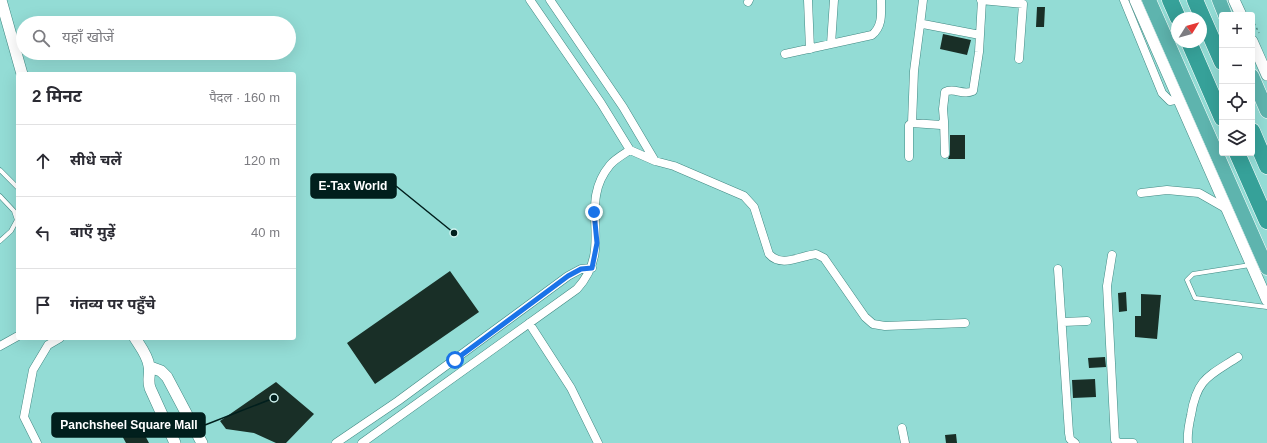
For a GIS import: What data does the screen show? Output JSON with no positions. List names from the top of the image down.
{
  "places": ["E-Tax World", "Panchsheel Square Mall"],
  "north": "top right",
  "page": {
    "map_buttons": ["+", "−"],
    "search": "यहाँ खोजें",
    "heading": ["2 मिनट", "पैदल · 160 m"],
    "list": [
      ["सीधे चलें", "120 m"],
      ["बाएँ मुड़ें", "40 m"],
      "गंतव्य पर पहुँचे"
    ]
  }
}
